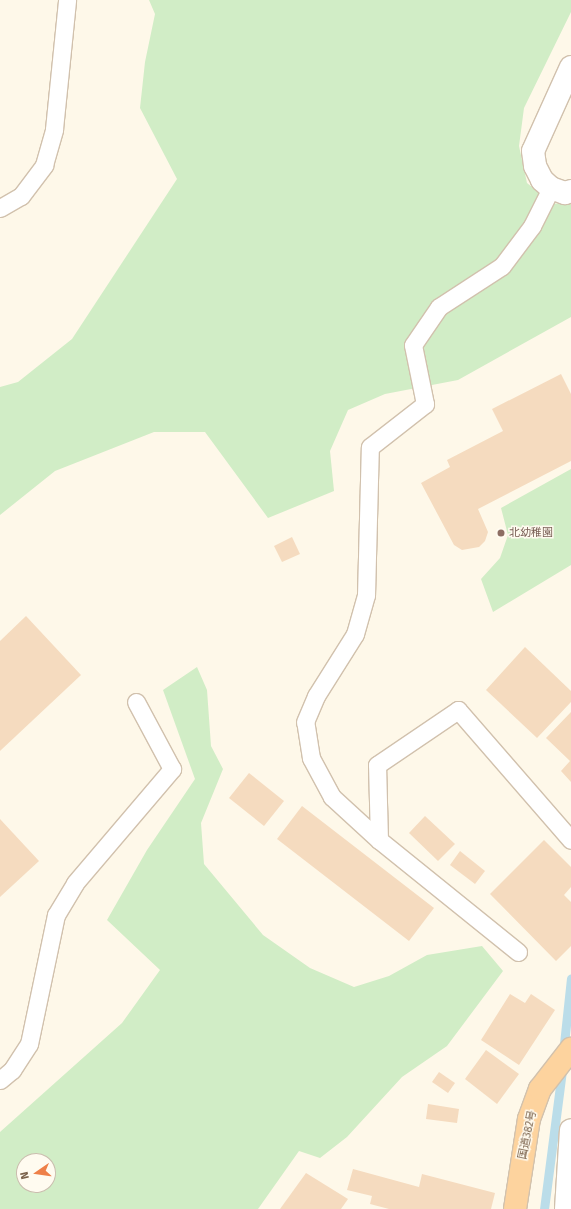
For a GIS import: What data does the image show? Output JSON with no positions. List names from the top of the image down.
{
  "streets": {
    "highway": ["国道382号"]
  },
  "places": ["北幼稚園"],
  "north": "left"
}
